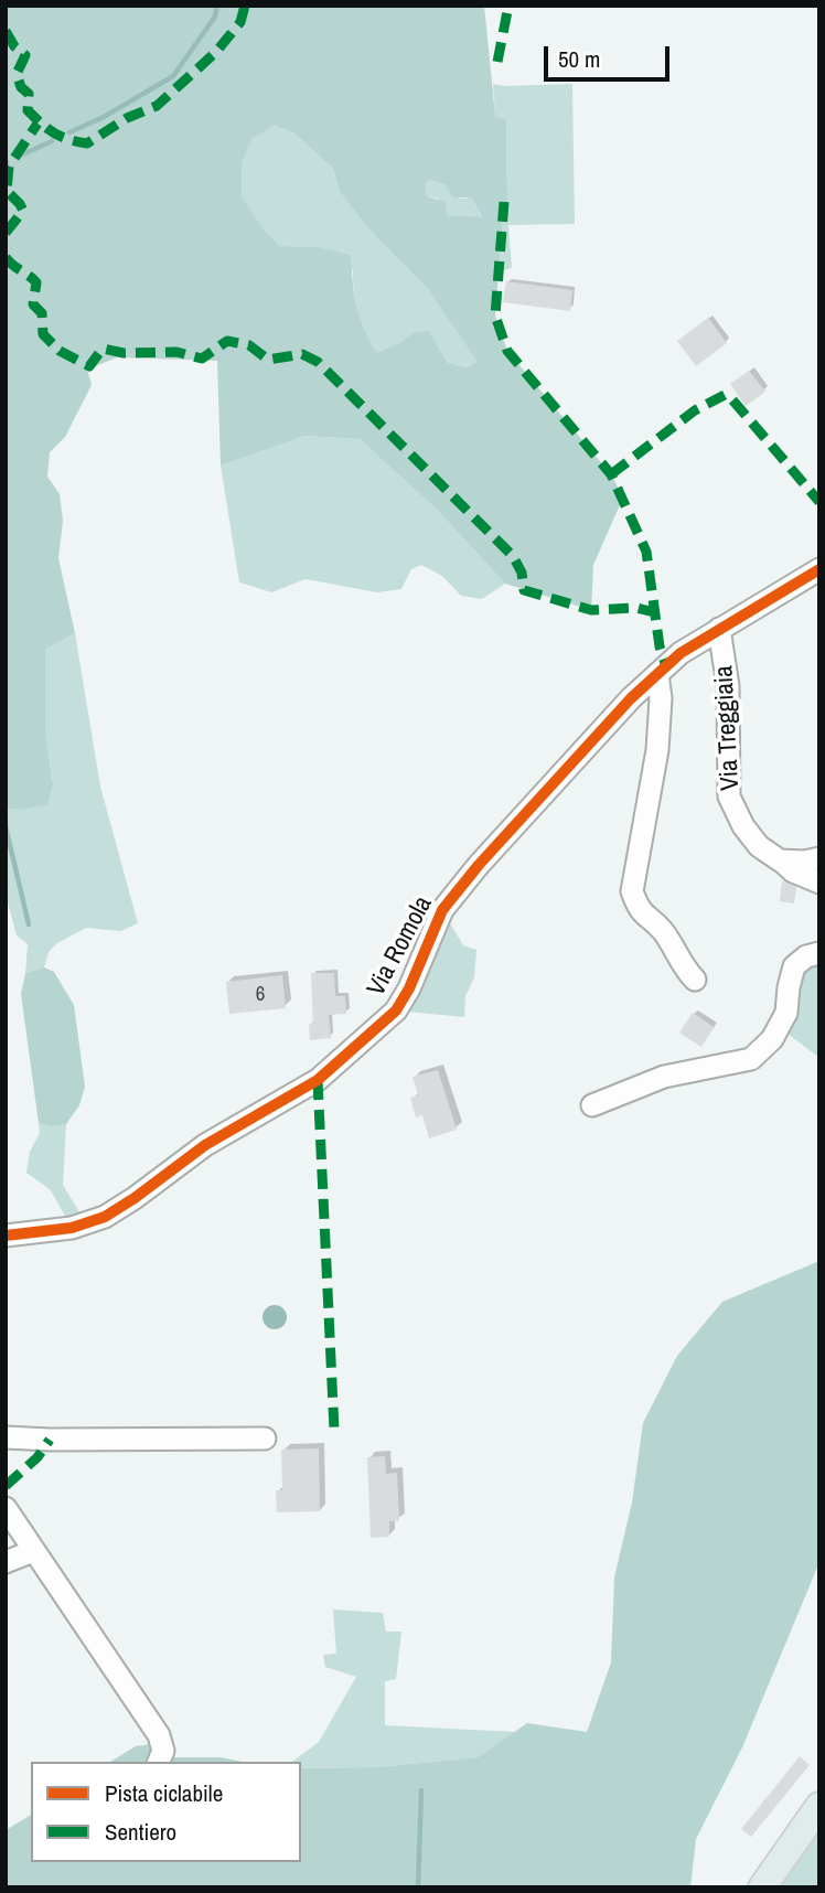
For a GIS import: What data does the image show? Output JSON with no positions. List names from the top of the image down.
{
  "streets": {
    "street": ["Via Treggiaia", "Via Romola"]
  },
  "crossings": [
    ["Via Treggiaia", "Via Romola"]
  ],
  "house_numbers": ["6"],
  "legend": ["Pista ciclabile", "Sentiero"],
  "scale_bar": "50 m"
}
